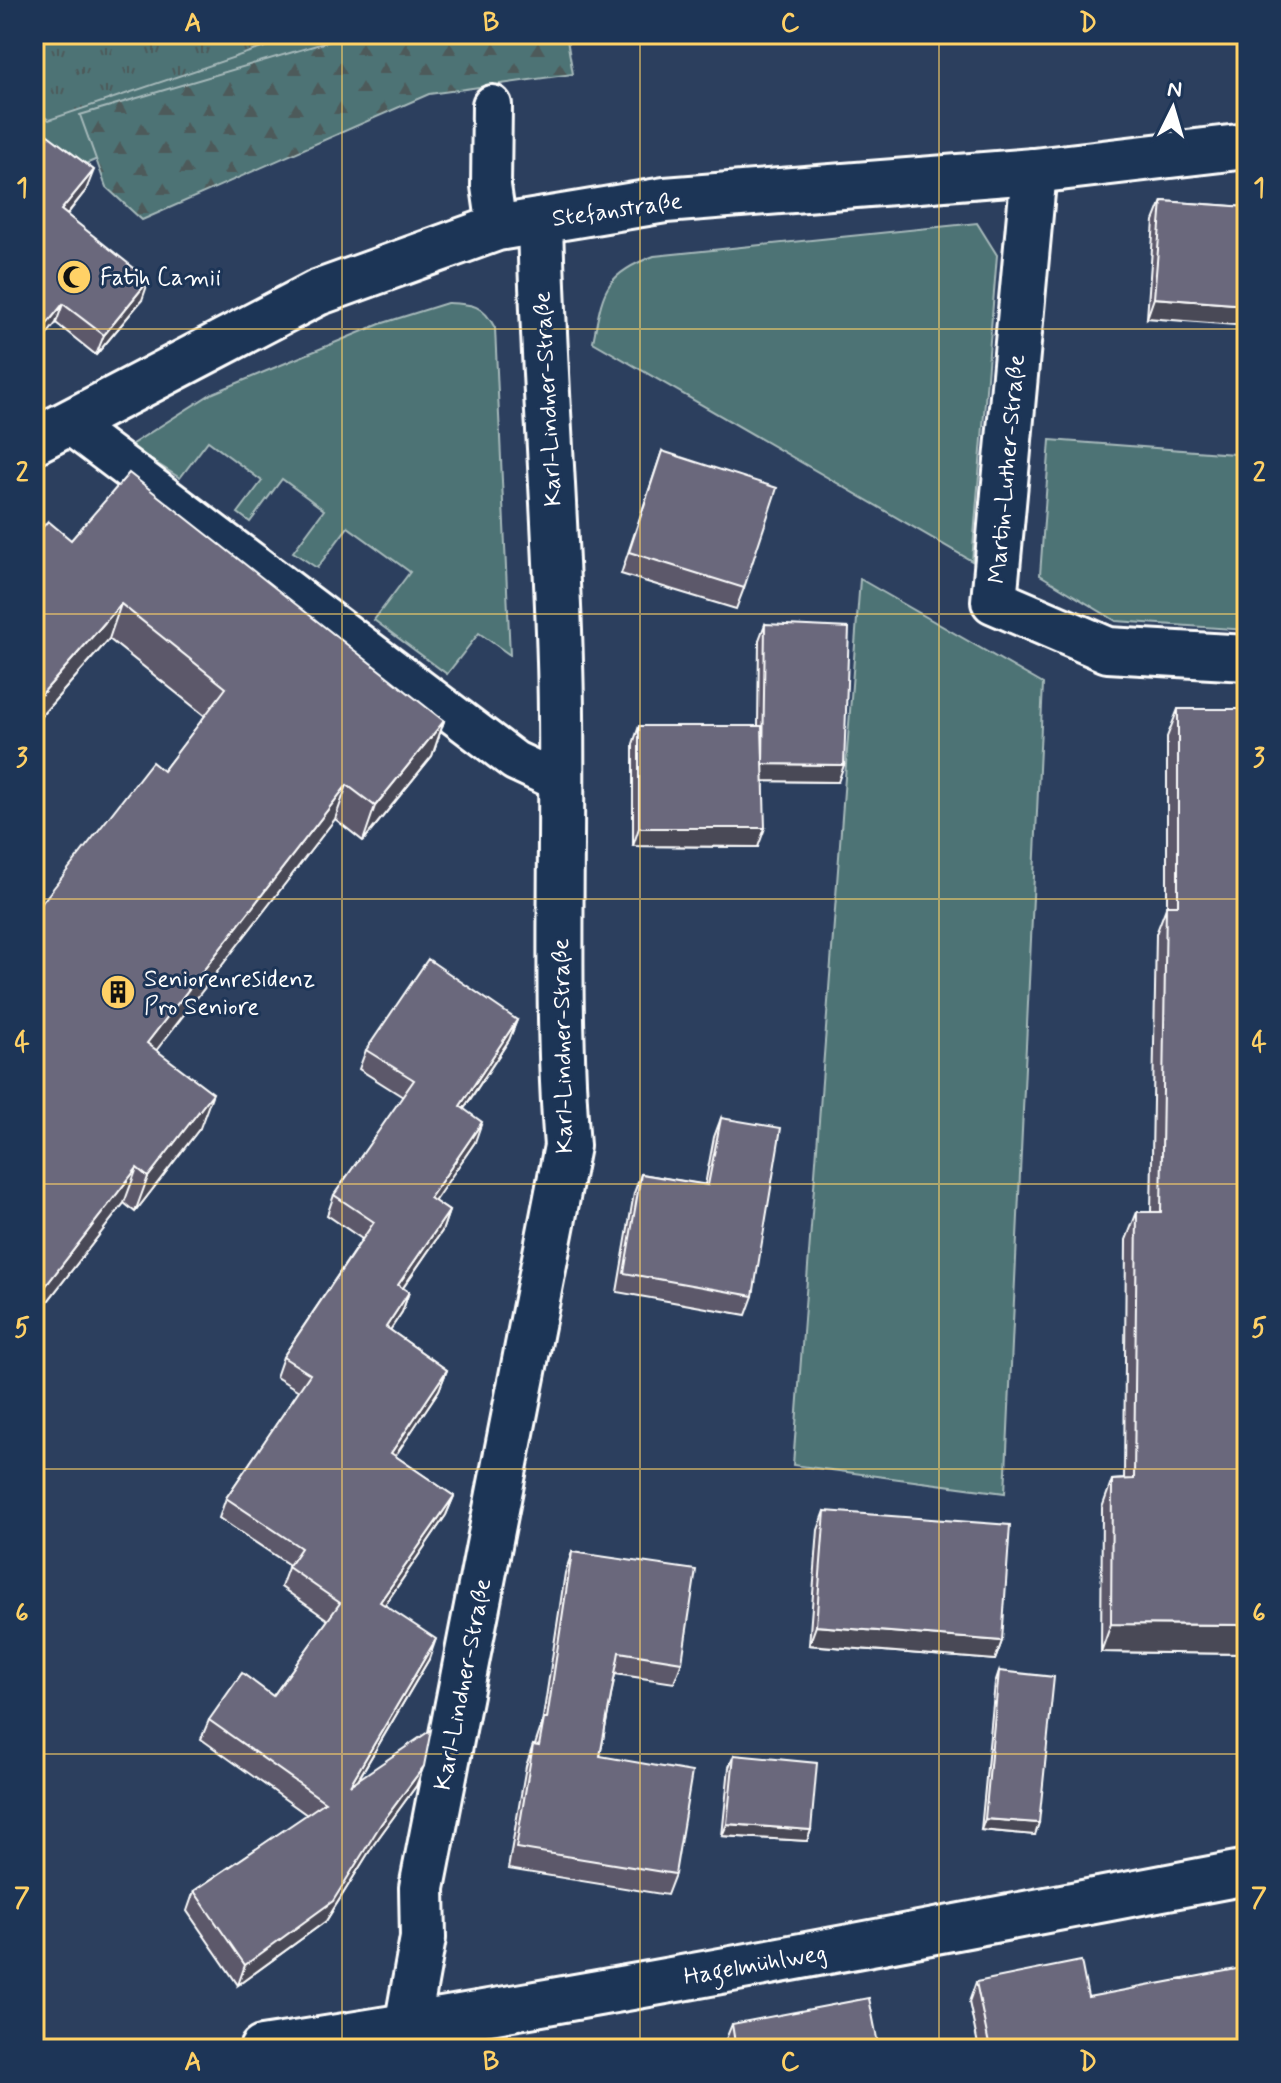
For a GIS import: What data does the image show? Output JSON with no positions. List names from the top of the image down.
{
  "streets": {
    "street": [
      "Stefanstraße",
      "Karl-Lindner-Straße",
      "Martin-Luther-Straße",
      "Hagelmühlweg"
    ]
  },
  "crossings": [
    ["Stefanstraße", "Karl-Lindner-Straße"],
    ["Stefanstraße", "Martin-Luther-Straße"],
    ["Karl-Lindner-Straße", "Hagelmühlweg"]
  ],
  "places": {
    "mosque": ["Fatih Camii"],
    "building": ["Seniorenresidenz Pro Seniore"]
  },
  "north": "top",
  "grid": {
    "columns": [
      "A",
      "B",
      "C",
      "D"
    ],
    "rows": [
      "1",
      "2",
      "3",
      "4",
      "5",
      "6",
      "7"
    ]
  }
}
